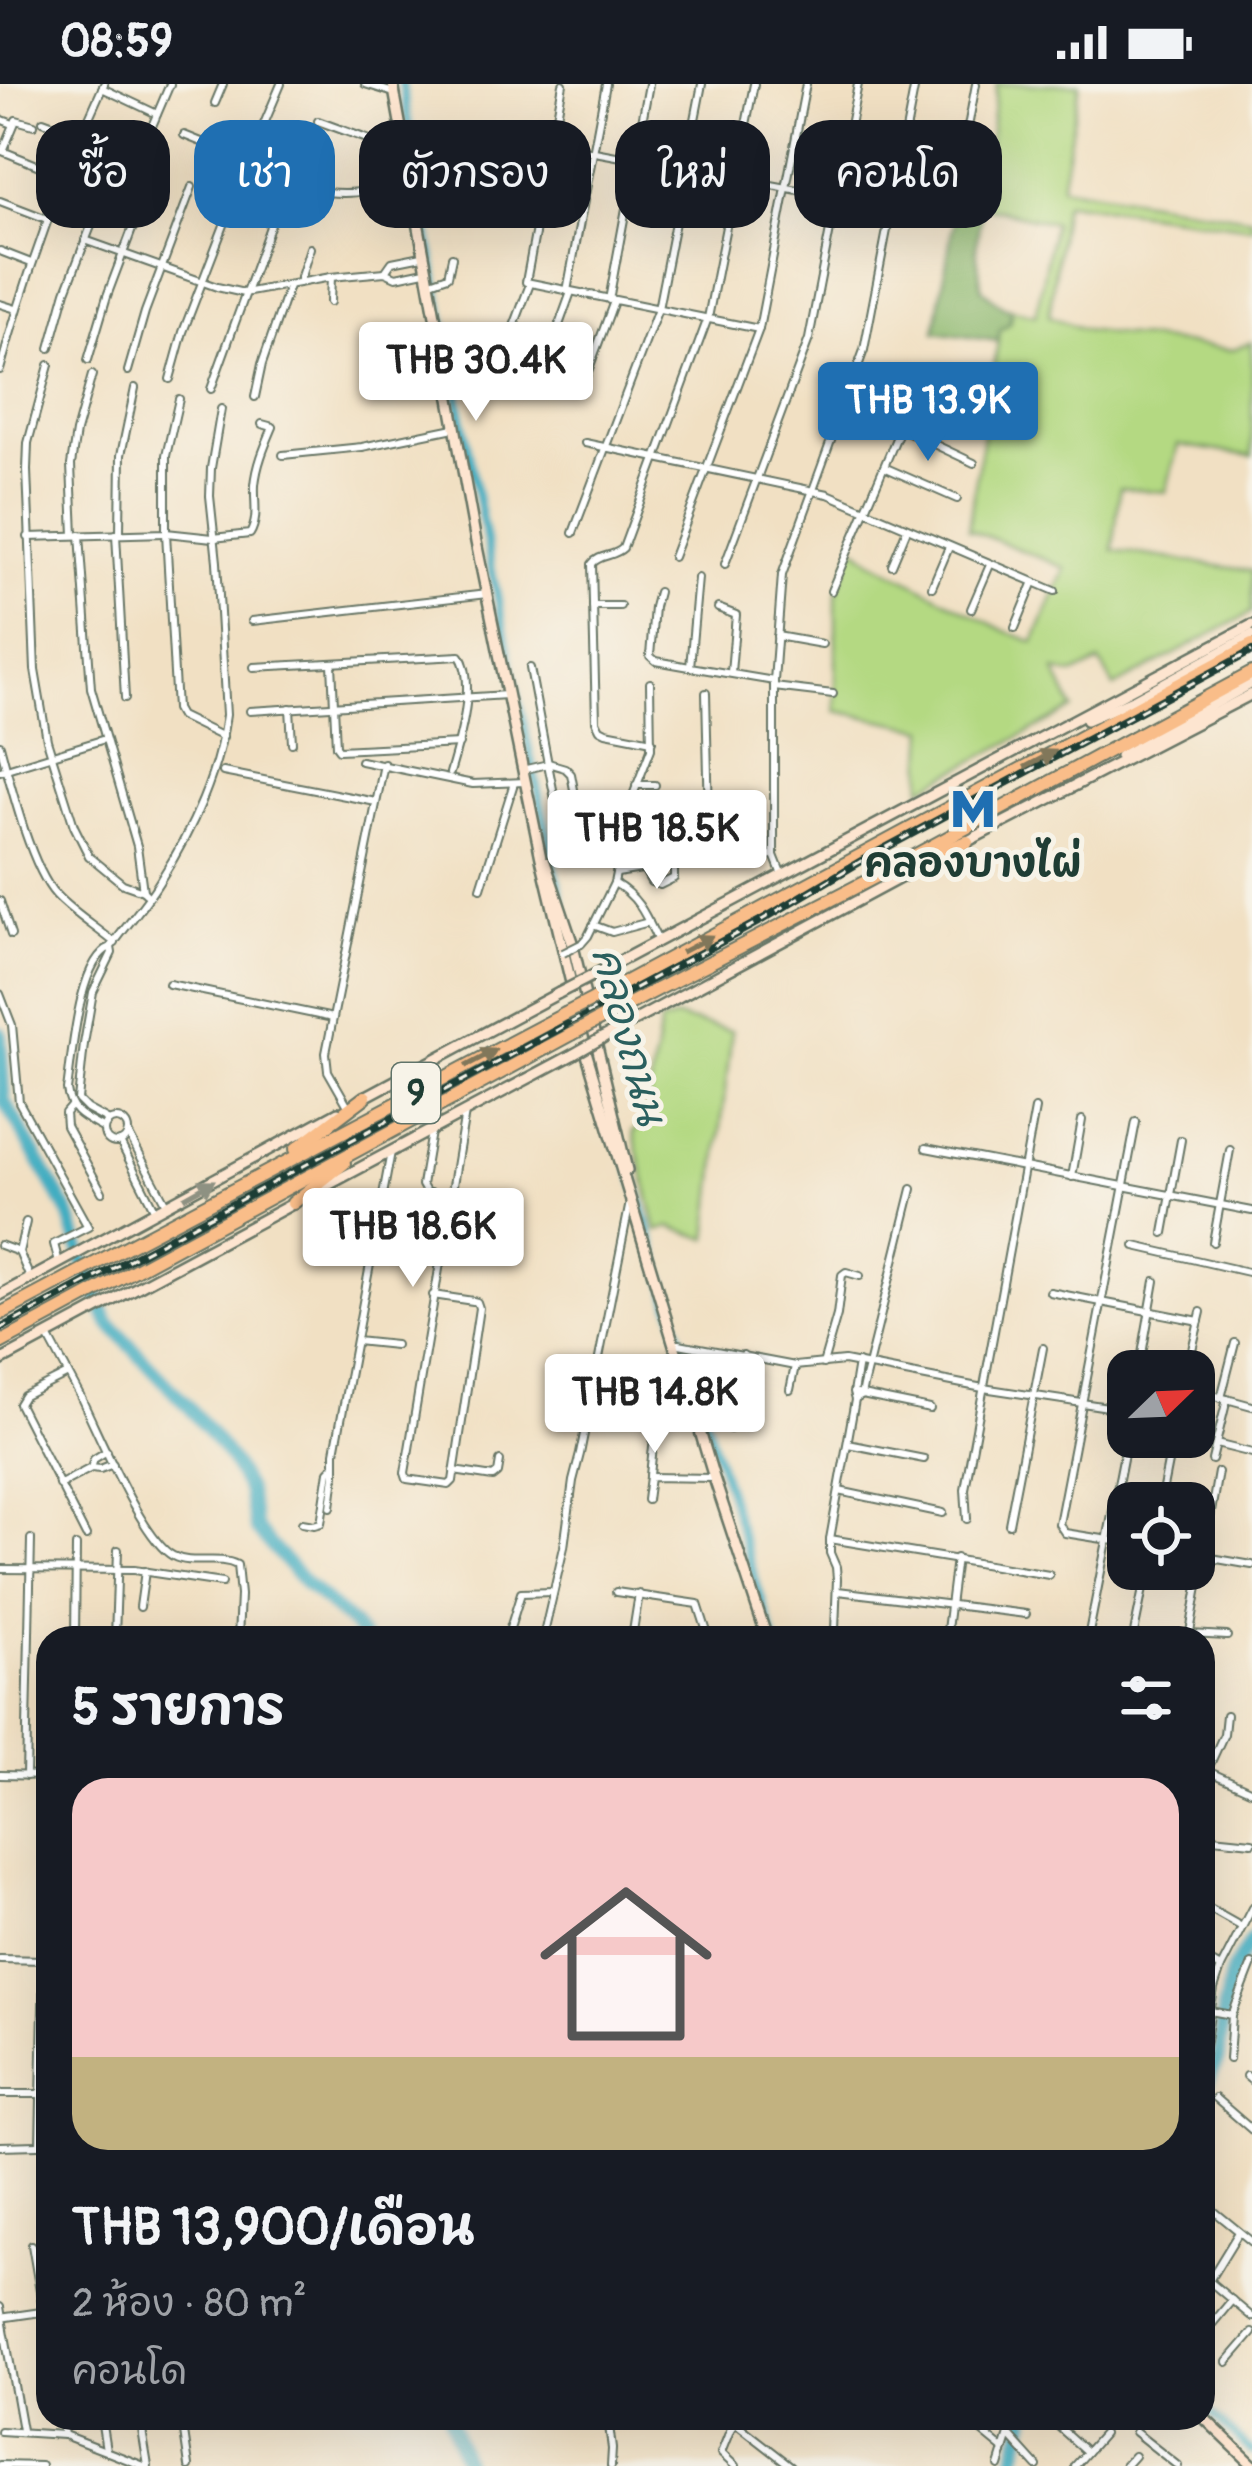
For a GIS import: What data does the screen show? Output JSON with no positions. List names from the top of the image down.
{
  "streets": {
    "highway": ["9"]
  },
  "water": ["คลองถนน"],
  "places": {
    "metro station": ["คลองบางไผ่"]
  },
  "north": "top right",
  "page": {
    "status": "08:59",
    "chip": [
      "ซื้อ",
      "เช่า",
      "ตัวกรอง",
      "ใหม่",
      "คอนโด"
    ],
    "price": [
      "THB 30.4K",
      "THB 13.9K",
      "THB 18.5K",
      "THB 18.6K",
      "THB 14.8K"
    ],
    "heading": "5 รายการ",
    "list": [
      {
        "name": "THB 13,900/เดือน",
        "note": "2 ห้อง · 80 m² · คอนโด"
      }
    ]
  }
}
